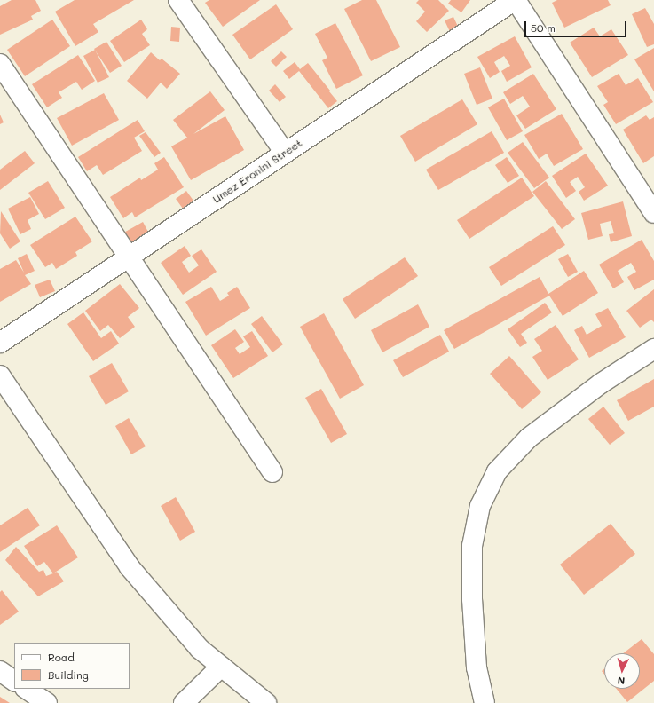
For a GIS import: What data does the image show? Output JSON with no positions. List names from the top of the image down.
{
  "streets": {
    "street": ["Umez Eronini Street"]
  },
  "legend": ["Road", "Building"],
  "scale_bar": "50 m",
  "north": "bottom"
}
